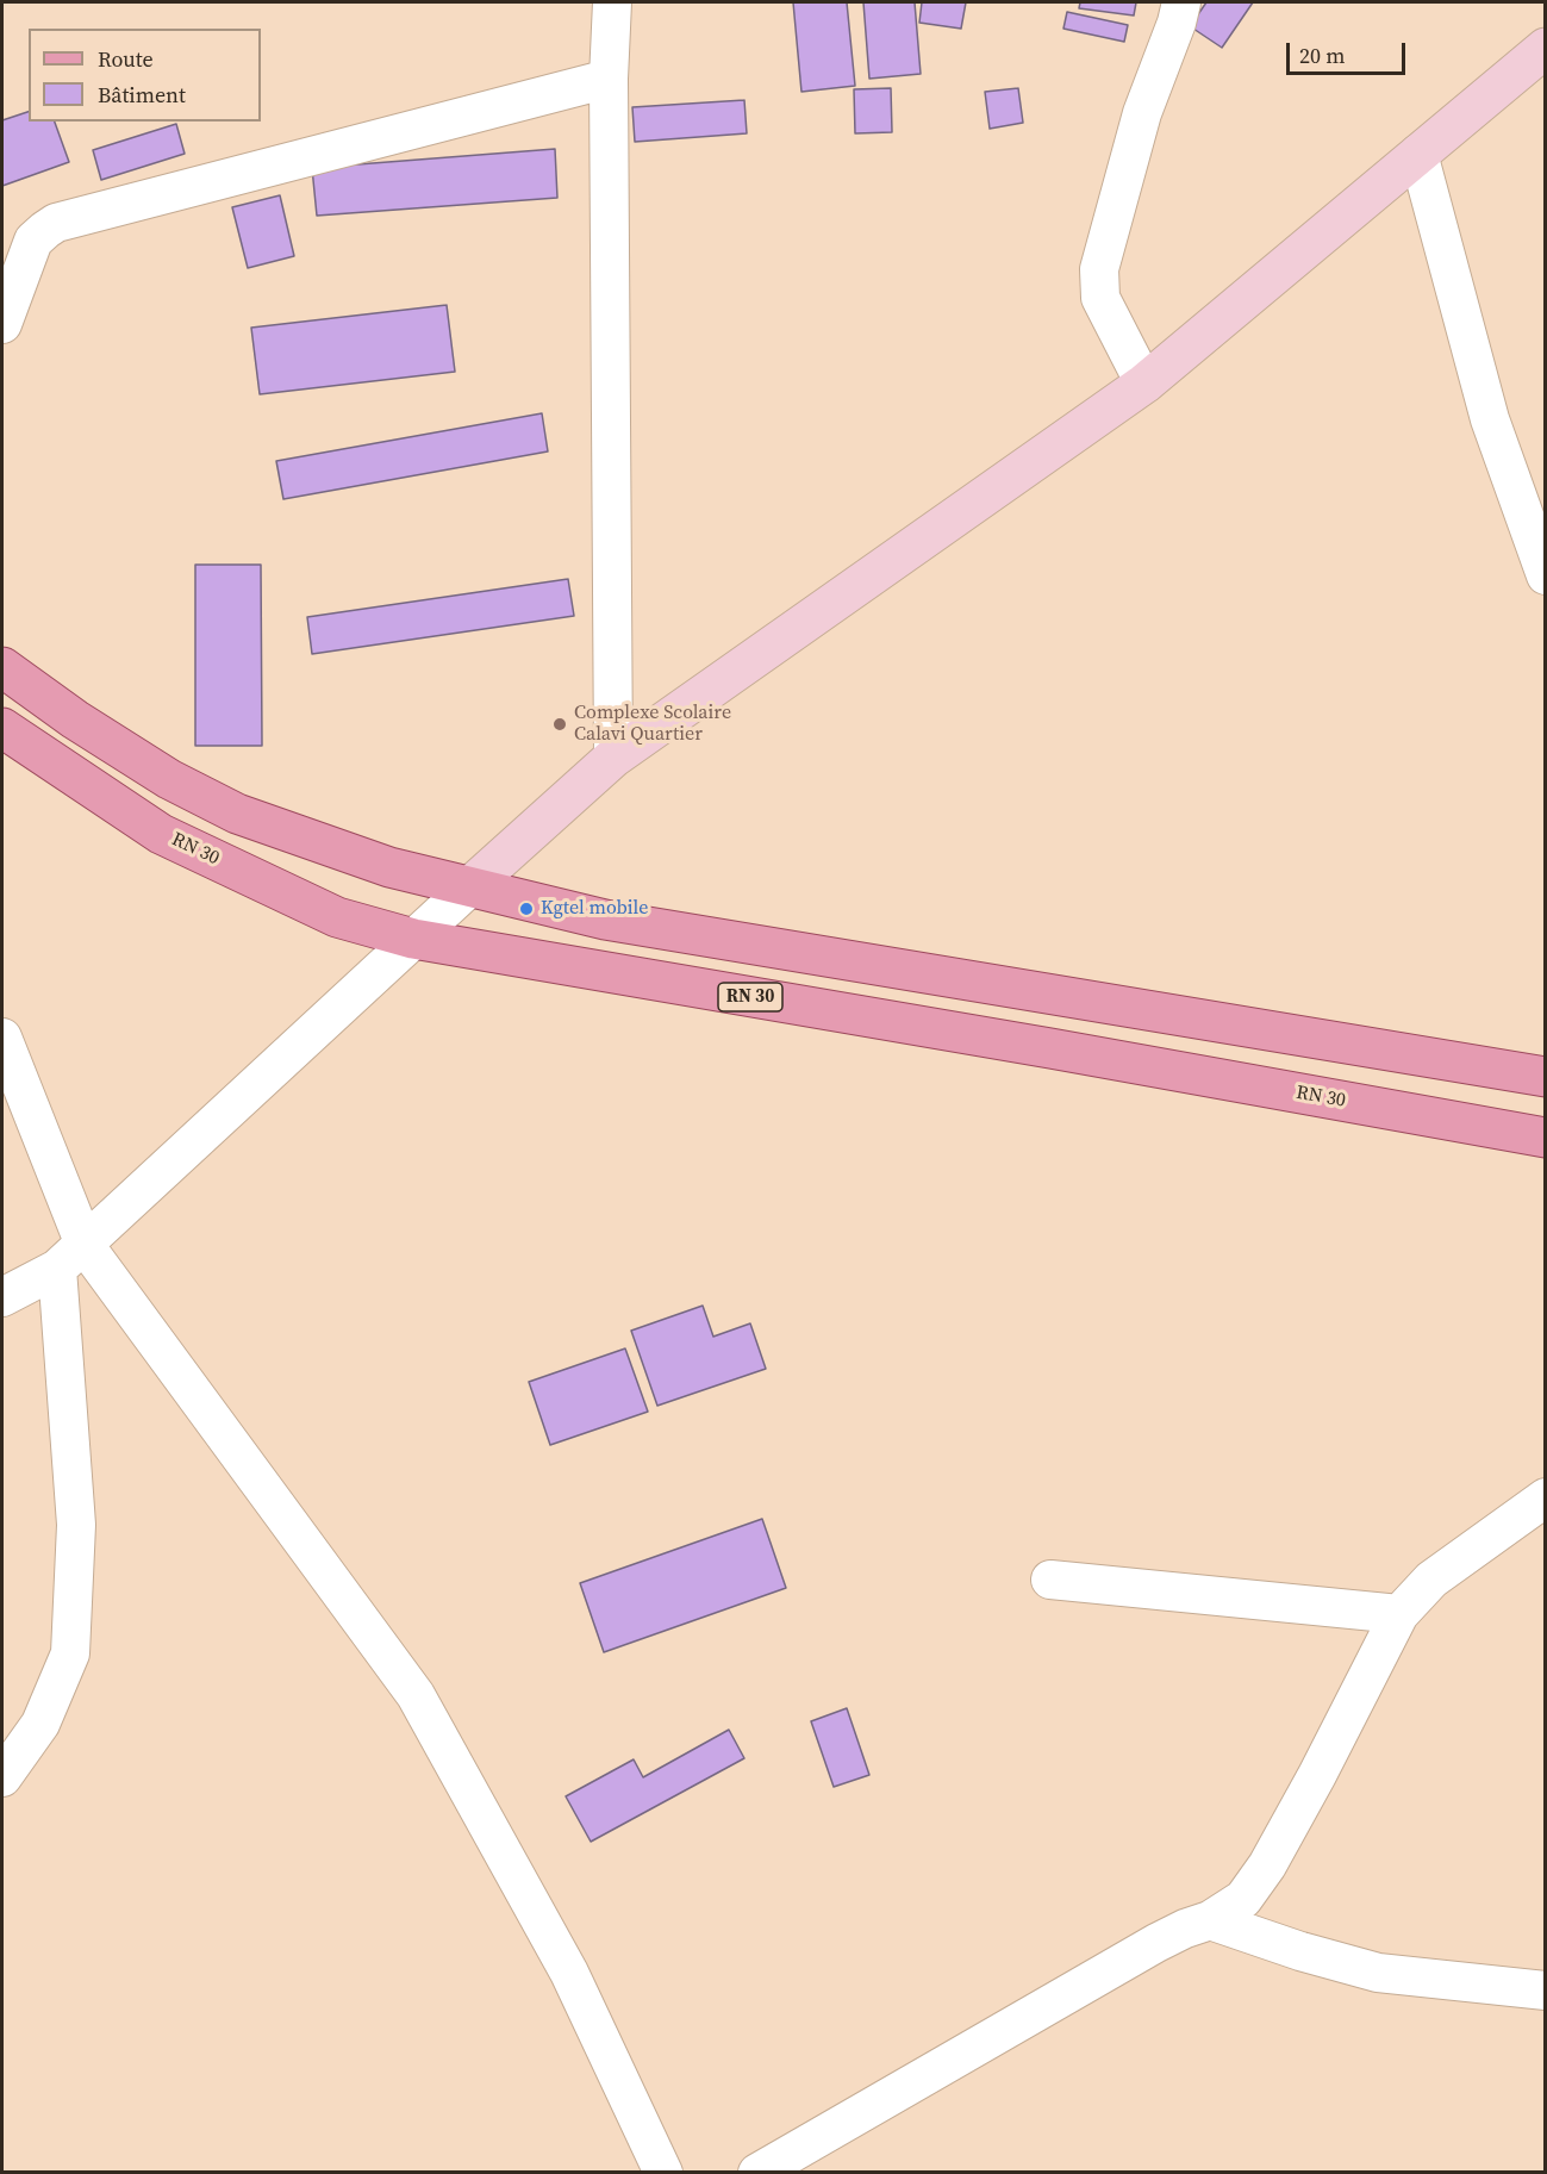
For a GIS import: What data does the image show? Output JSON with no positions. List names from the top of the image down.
{
  "streets": {
    "main road": ["RN 30"]
  },
  "places": ["Complexe Scolaire Calavi Quartier", "Kgtel mobile"],
  "legend": ["Route", "Bâtiment"],
  "scale_bar": "20 m"
}
